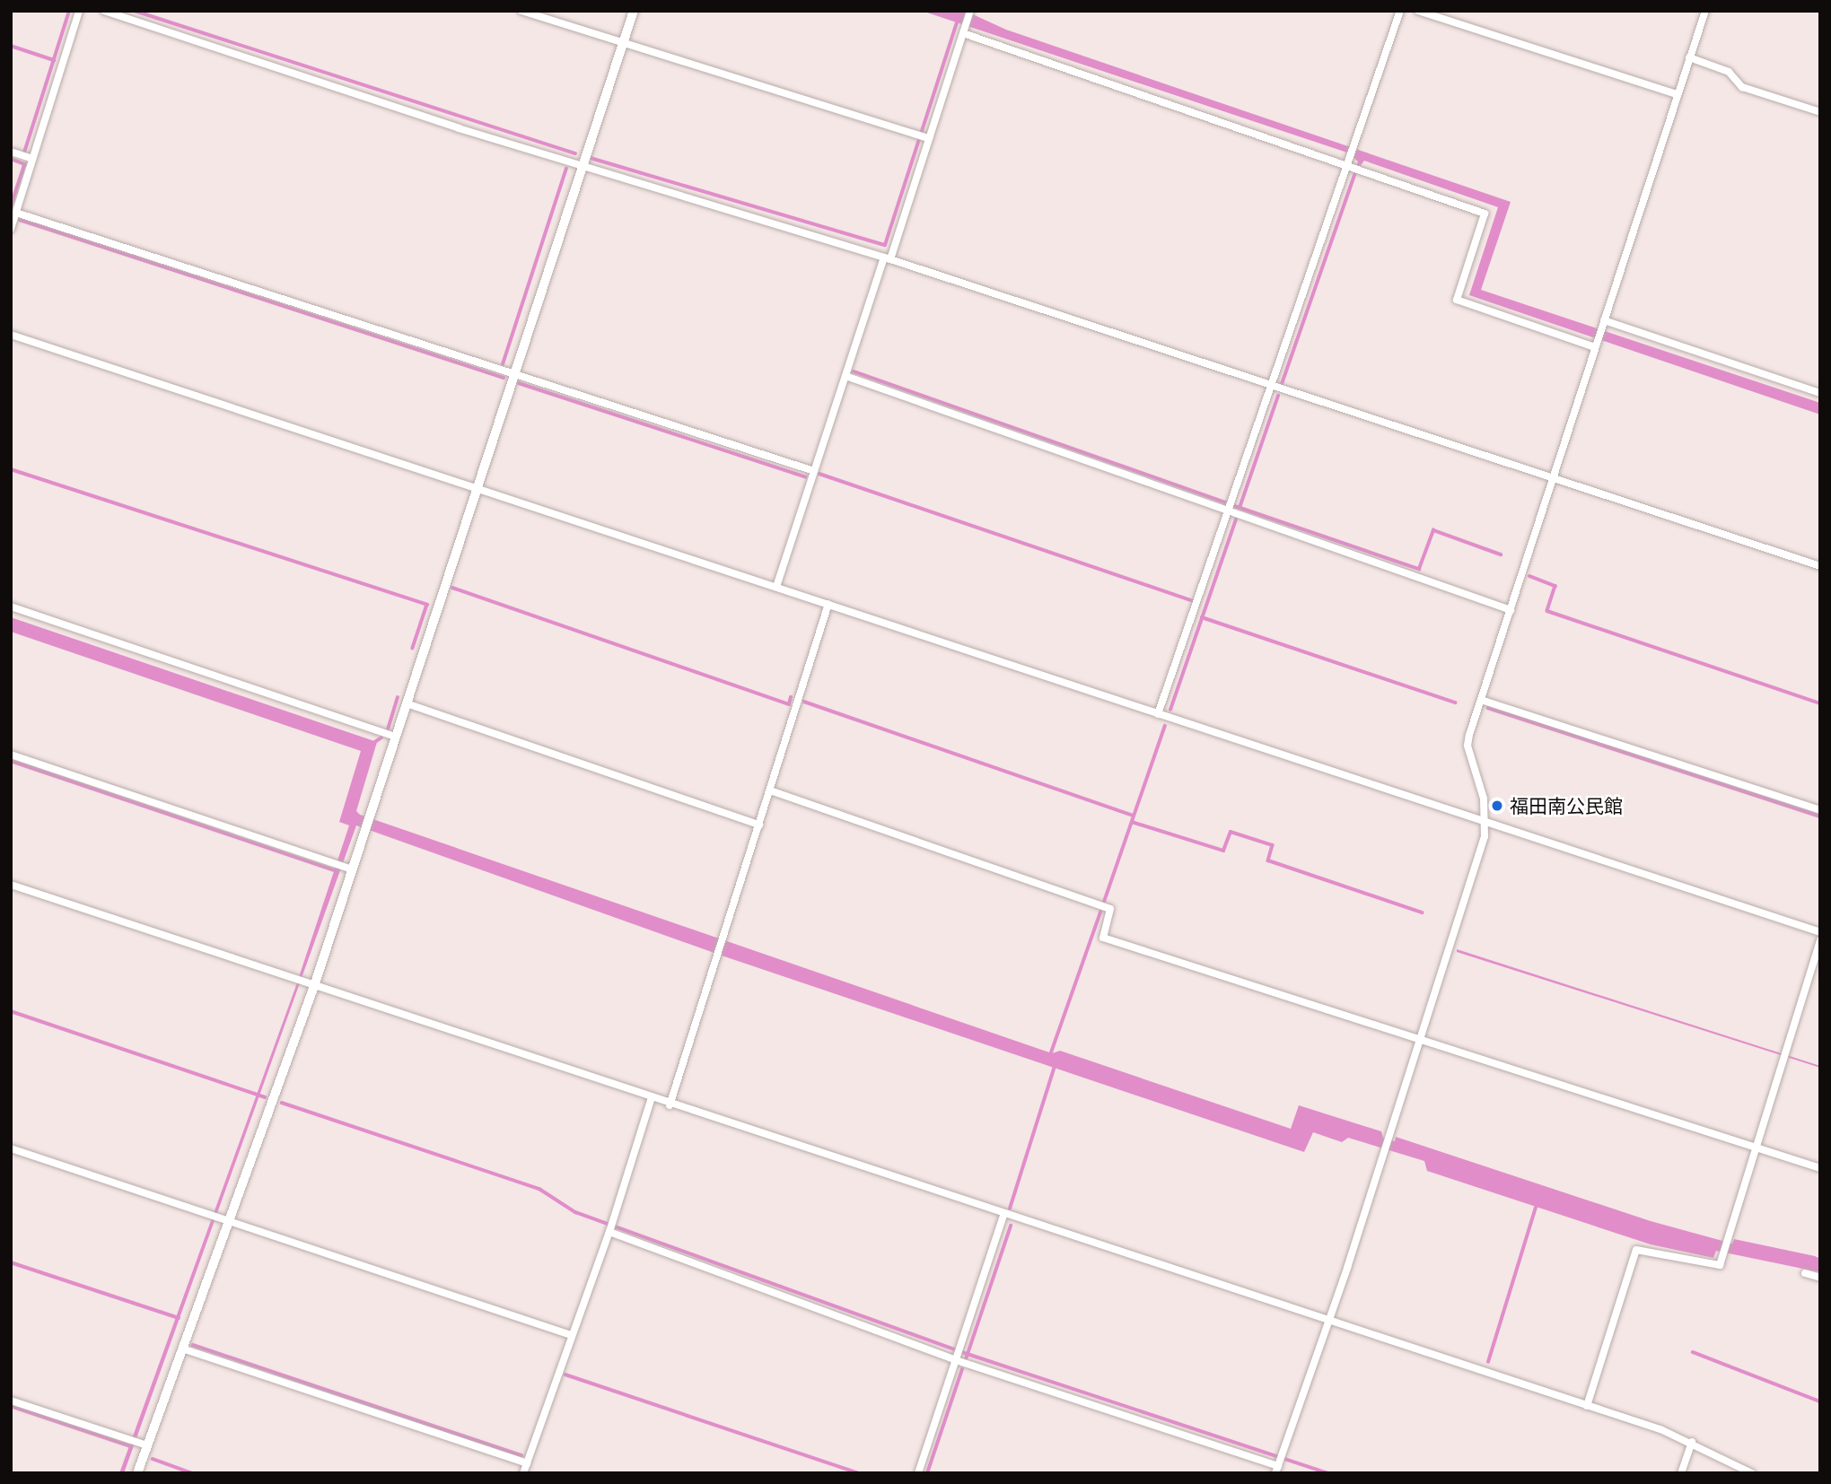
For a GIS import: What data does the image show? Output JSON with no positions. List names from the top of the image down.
{
  "places": ["福田南公民館"]
}
